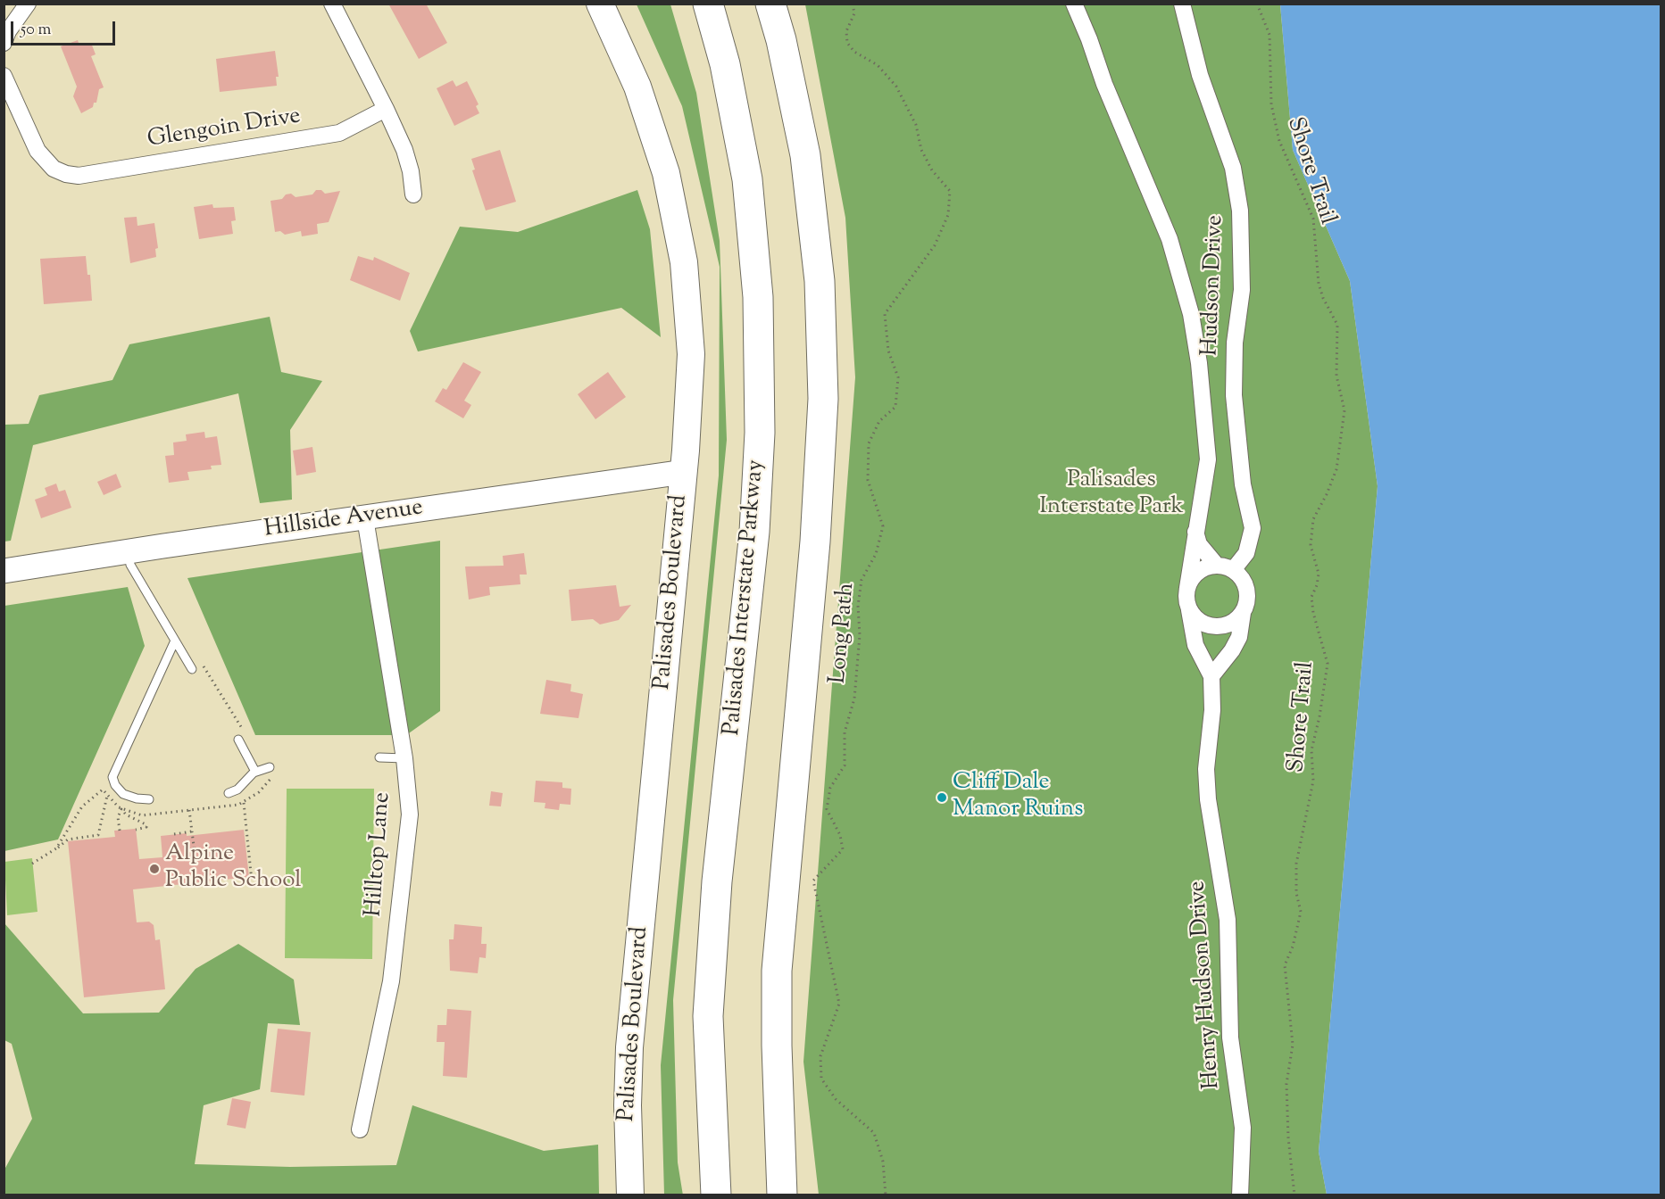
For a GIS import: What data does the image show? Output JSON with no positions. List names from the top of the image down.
{
  "streets": {
    "highway": ["Palisades Interstate Parkway"],
    "main road": ["Hillside Avenue", "Palisades Boulevard"],
    "street": [
      "Glengoin Drive",
      "Hudson Drive",
      "Hilltop Lane",
      "Henry Hudson Drive"
    ],
    "path": ["Shore Trail", "Long Path"]
  },
  "crossings": [
    ["Hudson Drive", "Henry Hudson Drive"],
    ["Hillside Avenue", "Palisades Boulevard"],
    ["Hillside Avenue", "Hilltop Lane"]
  ],
  "parks": ["Palisades Interstate Park"],
  "places": ["Cliff Dale Manor Ruins", "Alpine Public School"],
  "scale_bar": "50 m"
}
